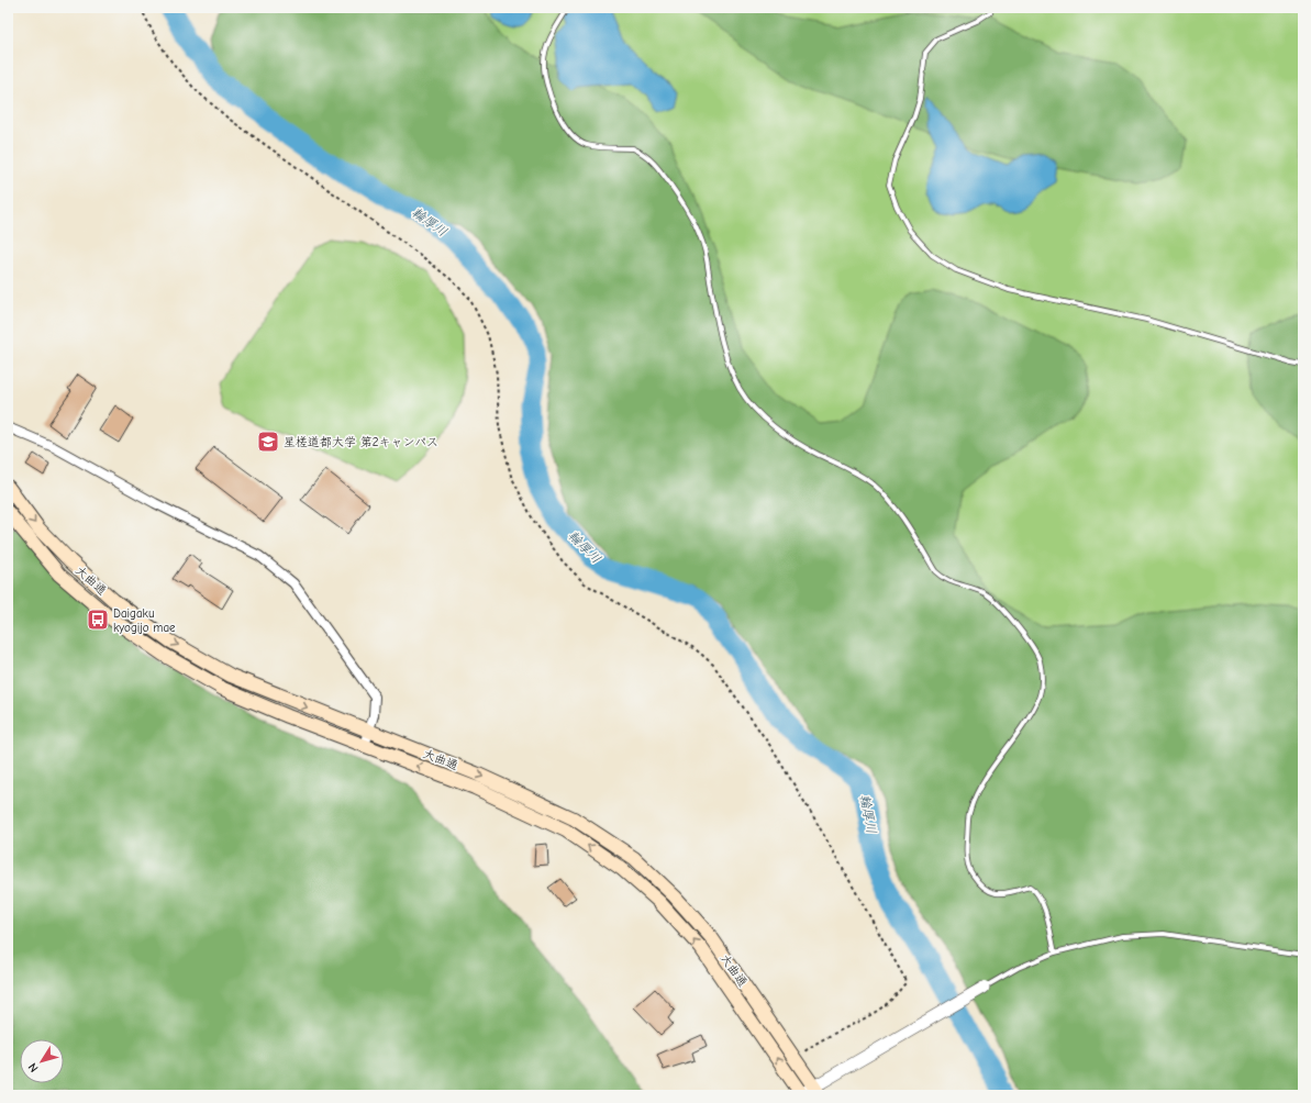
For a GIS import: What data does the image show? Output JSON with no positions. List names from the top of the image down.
{
  "streets": {
    "main road": ["大曲通"]
  },
  "water": ["輪厚川"],
  "places": {
    "school or university": ["星槎道都大学 第2キャンパス"],
    "bus stop": ["Daigaku kyogijo mae"]
  },
  "north": "bottom left"
}
